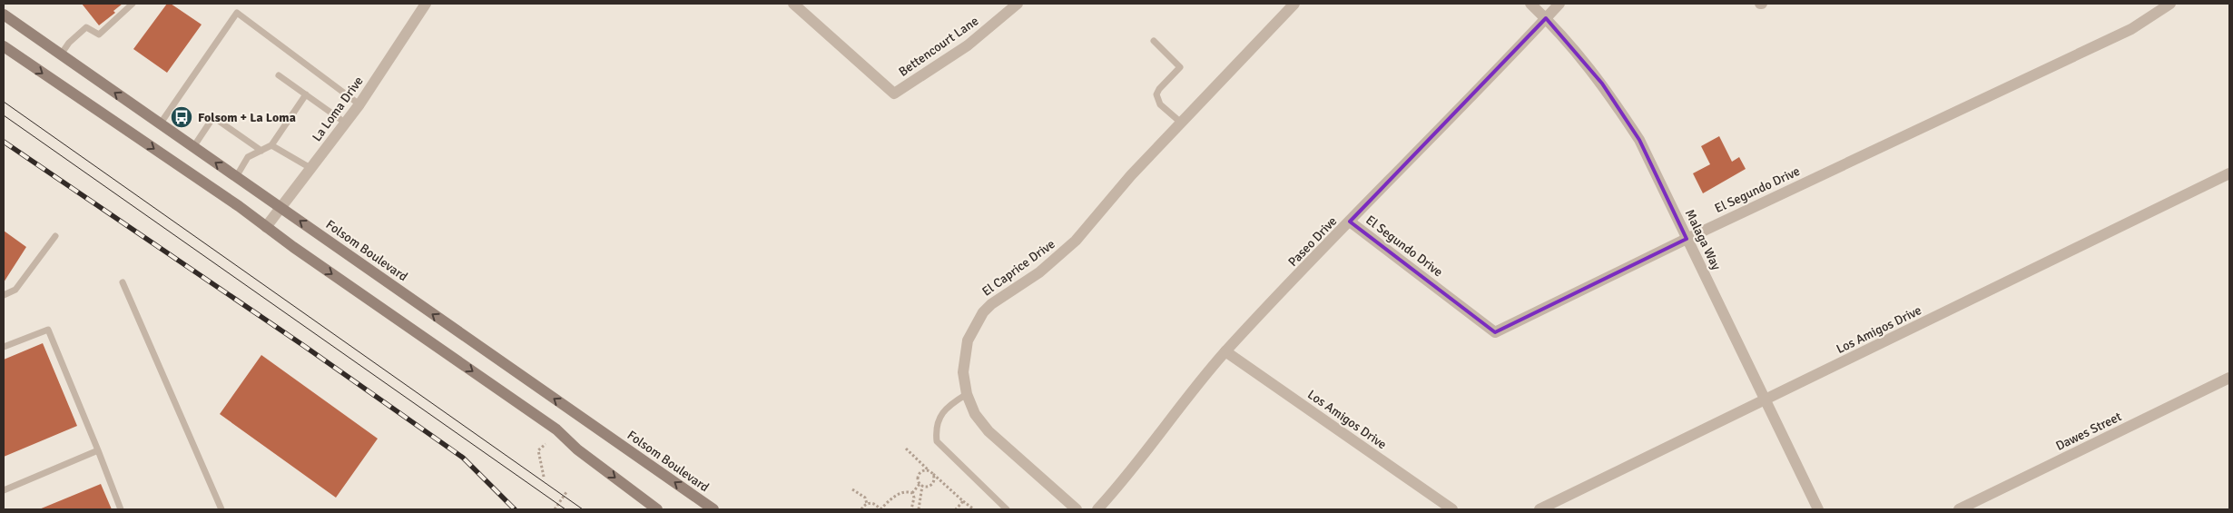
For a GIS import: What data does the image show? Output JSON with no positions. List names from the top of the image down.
{
  "streets": {
    "main road": ["Folsom Boulevard"],
    "street": [
      "Bettencourt Lane",
      "La Loma Drive",
      "El Segundo Drive",
      "Malaga Way",
      "Paseo Drive",
      "El Caprice Drive",
      "Los Amigos Drive",
      "Dawes Street"
    ]
  },
  "crossings": [
    ["La Loma Drive", "Folsom Boulevard"],
    ["El Segundo Drive", "Malaga Way"],
    ["El Segundo Drive", "Paseo Drive"],
    ["Malaga Way", "Paseo Drive"],
    ["Malaga Way", "Los Amigos Drive"],
    ["Paseo Drive", "Los Amigos Drive"]
  ],
  "places": {
    "bus stop": ["Folsom + La Loma"]
  }
}
